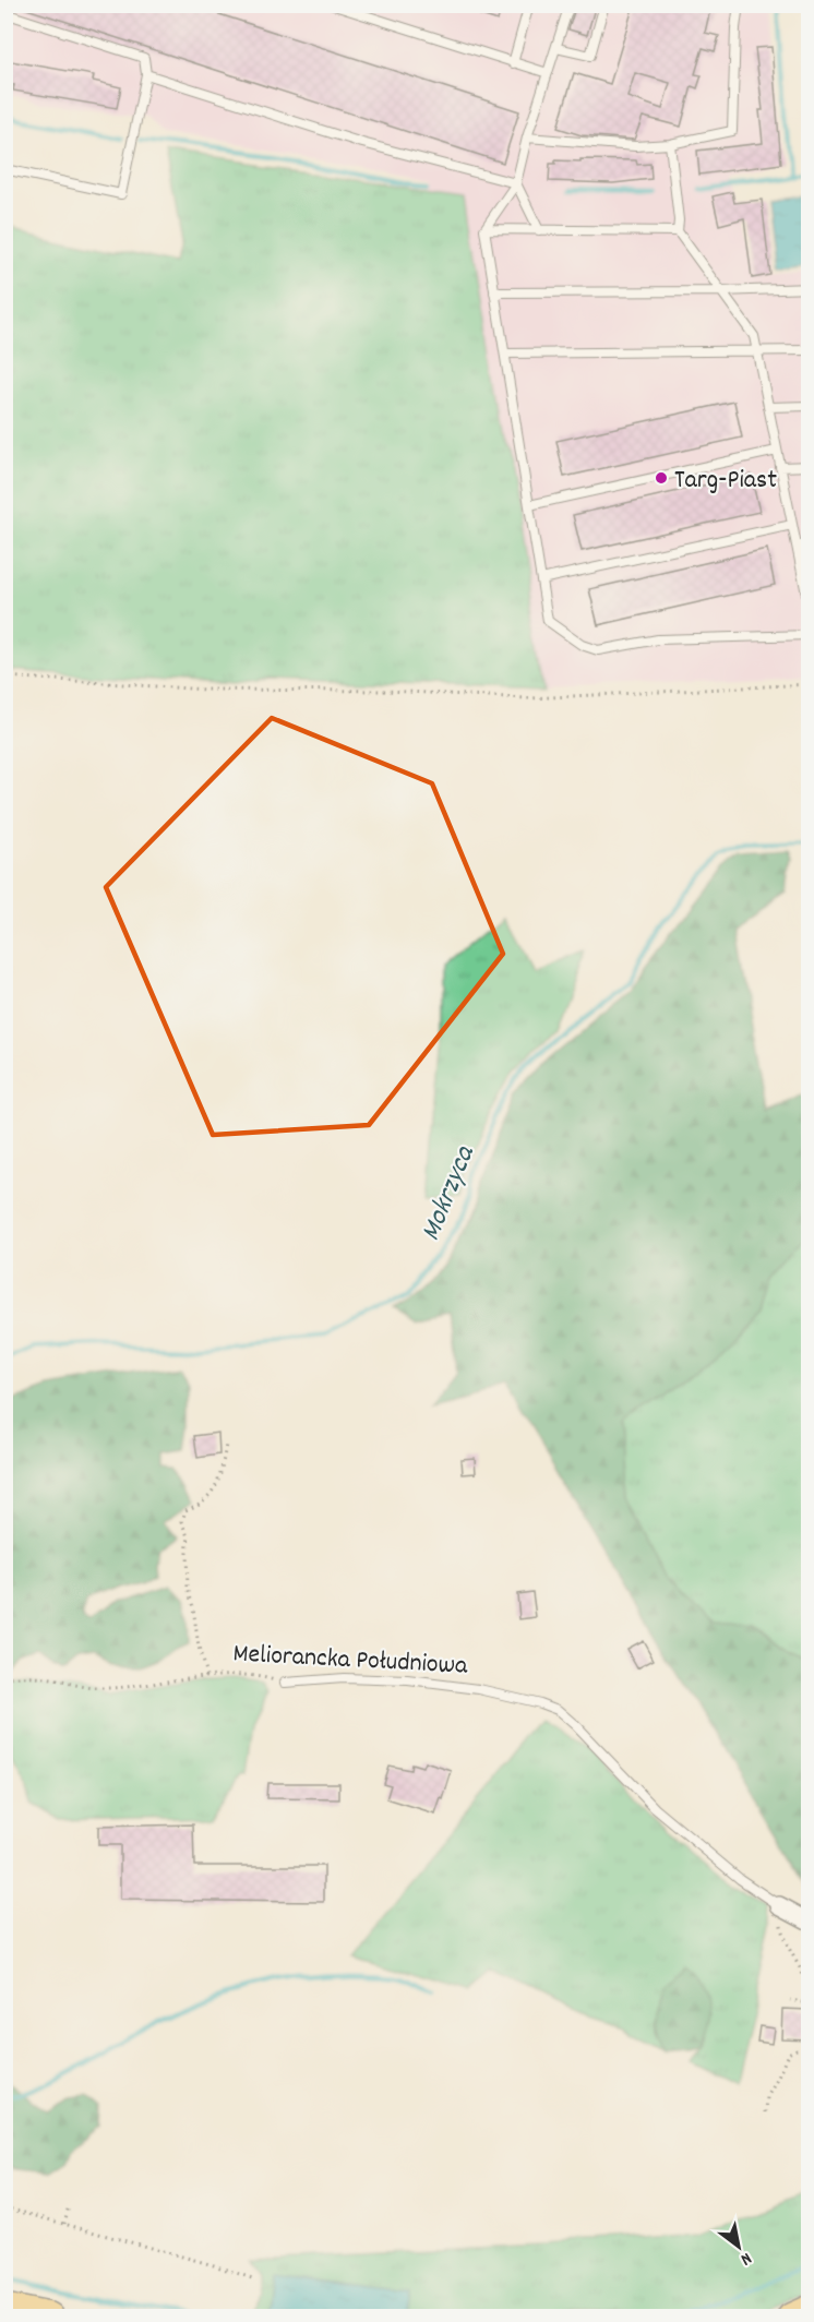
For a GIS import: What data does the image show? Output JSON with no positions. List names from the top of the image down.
{
  "streets": {
    "street": ["Meliorancka Południowa"]
  },
  "water": ["Mokrzyca"],
  "places": ["Targ-Piast"],
  "north": "bottom right"
}
